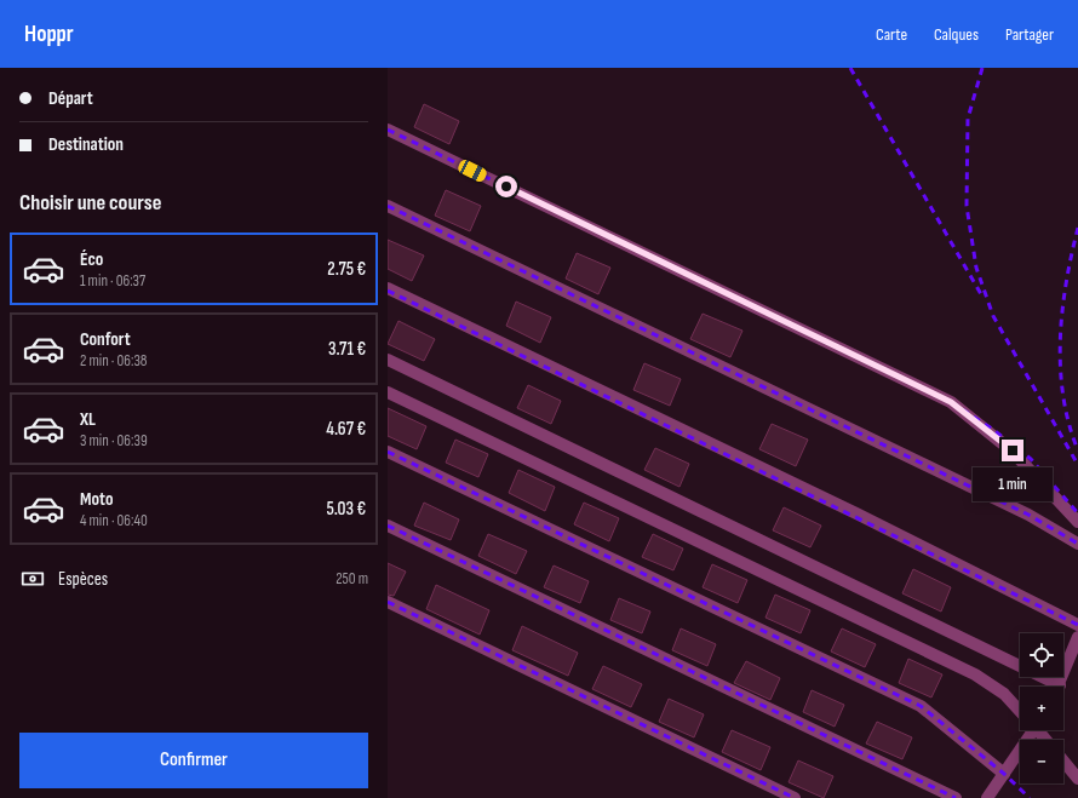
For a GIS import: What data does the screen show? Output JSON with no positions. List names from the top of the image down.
{
  "page": {
    "header": "Hoppr",
    "nav": ["Carte", "Calques", "Partager"],
    "banner": ["Départ", "Destination"],
    "heading": "Choisir une course",
    "list": [
      {
        "name": "Éco",
        "note": "1 min · 06:37",
        "value": "2.75 €"
      },
      {
        "name": "Confort",
        "note": "2 min · 06:38",
        "value": "3.71 €"
      },
      {
        "name": "XL",
        "note": "3 min · 06:39",
        "value": "4.67 €"
      },
      {
        "name": "Moto",
        "note": "4 min · 06:40",
        "value": "5.03 €"
      }
    ],
    "bubble": "1 min",
    "pay": ["Espèces", "250 m"],
    "map_buttons": ["+", "−"],
    "buttons": "Confirmer"
  }
}
